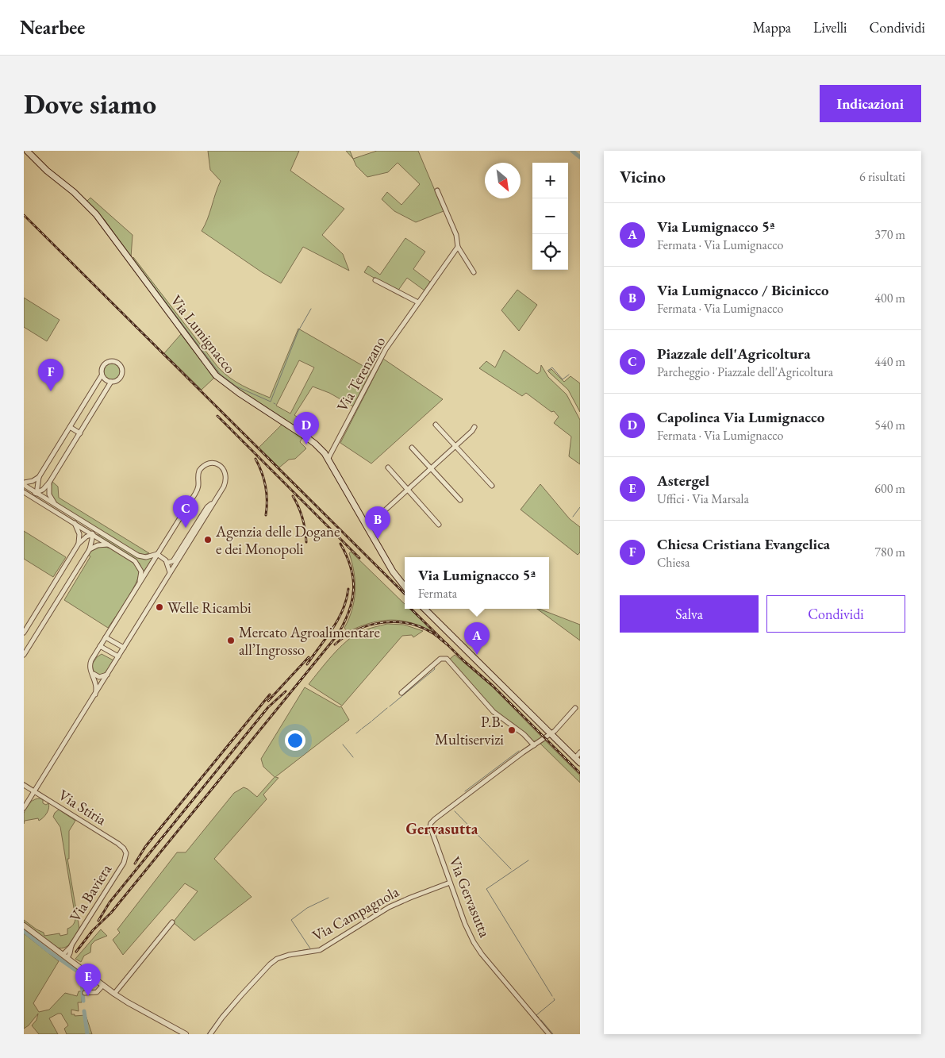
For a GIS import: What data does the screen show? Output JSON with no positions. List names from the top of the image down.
{
  "streets": {
    "main road": ["Via Lumignacco"],
    "street": [
      "Via Terenzano",
      "Via Stiria",
      "Via Baviera",
      "Via Gervasutta",
      "Via Campagnola"
    ]
  },
  "crossings": [
    ["Via Lumignacco", "Via Terenzano"],
    ["Via Stiria", "Via Baviera"],
    ["Via Gervasutta", "Via Campagnola"]
  ],
  "districts": ["Gervasutta"],
  "places": [
    "Agenzia delle Dogane e dei Monopoli",
    "Welle Ricambi",
    "Mercato Agroalimentare all’Ingrosso",
    "P.B. Multiservizi"
  ],
  "north": "bottom right",
  "page": {
    "header": "Nearbee",
    "nav": ["Mappa", "Livelli", "Condividi"],
    "buttons": [
      "Indicazioni",
      ["Salva", "Condividi"]
    ],
    "title": "Dove siamo",
    "heading": ["Vicino", "6 risultati"],
    "map_buttons": ["+", "−"],
    "list": [
      {
        "mark": "A",
        "name": "Via Lumignacco 5ª",
        "note": "Fermata · Via Lumignacco",
        "value": "370 m"
      },
      {
        "mark": "B",
        "name": "Via Lumignacco / Bicinicco",
        "note": "Fermata · Via Lumignacco",
        "value": "400 m"
      },
      {
        "mark": "C",
        "name": "Piazzale dell'Agricoltura",
        "note": "Parcheggio · Piazzale dell'Agricoltura",
        "value": "440 m"
      },
      {
        "mark": "D",
        "name": "Capolinea Via Lumignacco",
        "note": "Fermata · Via Lumignacco",
        "value": "540 m"
      },
      {
        "mark": "E",
        "name": "Astergel",
        "note": "Uffici · Via Marsala",
        "value": "600 m"
      },
      {
        "mark": "F",
        "name": "Chiesa Cristiana Evangelica",
        "note": "Chiesa",
        "value": "780 m"
      }
    ],
    "pins": [
      "F",
      "D",
      "C",
      "B",
      "A",
      "E"
    ],
    "popup": ["Via Lumignacco 5ª", "Fermata"]
  }
}
